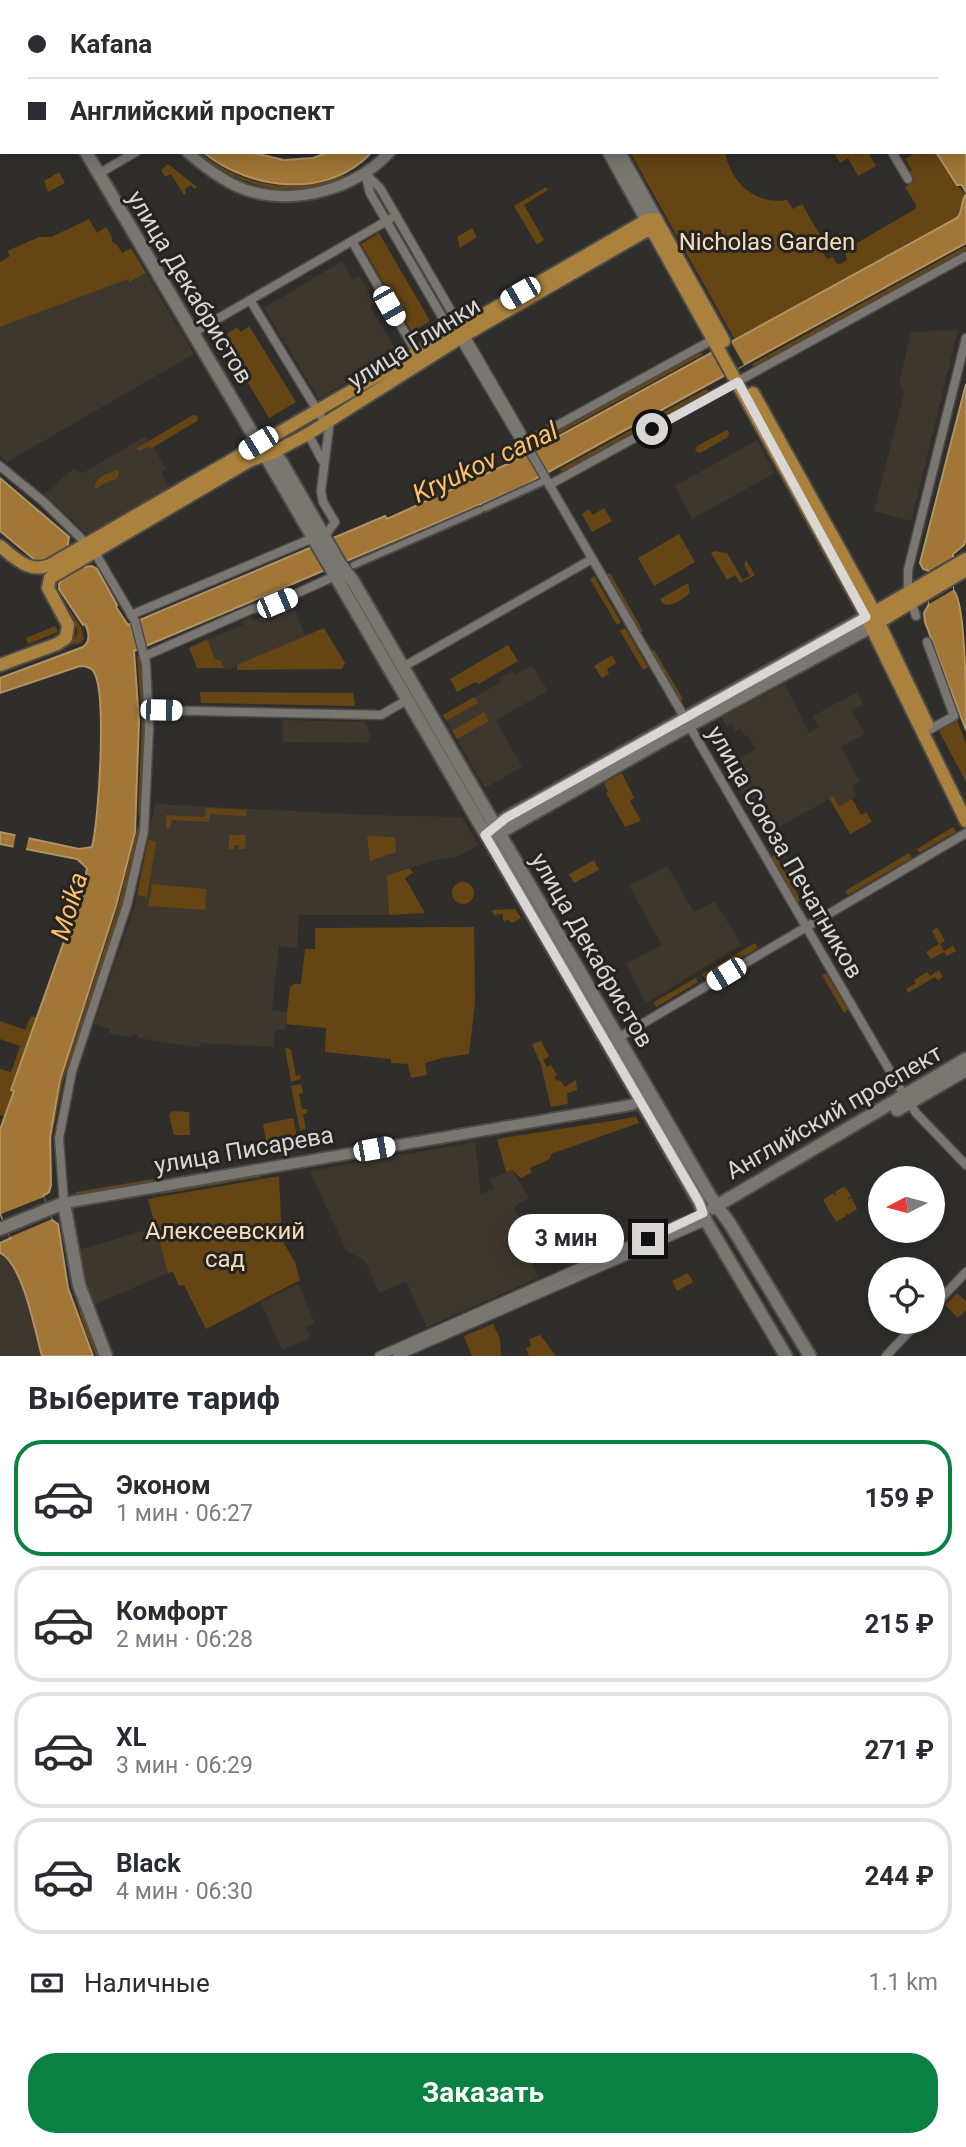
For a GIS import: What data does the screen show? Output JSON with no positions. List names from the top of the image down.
{
  "streets": {
    "main road": [
      "улица Декабристов",
      "улица Глинки",
      "Английский проспект",
      "улица Писарева"
    ],
    "street": ["улица Союза Печатников"]
  },
  "crossings": [
    ["улица Декабристов", "улица Глинки"],
    ["улица Декабристов", "Английский проспект"],
    ["улица Декабристов", "улица Писарева"],
    ["улица Союза Печатников", "Английский проспект"]
  ],
  "water": ["Kryukov canal", "Moika"],
  "parks": ["Nicholas Garden", "Алексеевский сад"],
  "north": "left",
  "page": {
    "banner": ["Kafana", "Английский проспект"],
    "bubble": "3 мин",
    "heading": "Выберите тариф",
    "list": [
      {
        "name": "Эконом",
        "note": "1 мин · 06:27",
        "value": "159 ₽"
      },
      {
        "name": "Комфорт",
        "note": "2 мин · 06:28",
        "value": "215 ₽"
      },
      {
        "name": "XL",
        "note": "3 мин · 06:29",
        "value": "271 ₽"
      },
      {
        "name": "Black",
        "note": "4 мин · 06:30",
        "value": "244 ₽"
      }
    ],
    "pay": ["Наличные", "1.1 km"],
    "buttons": "Заказать"
  }
}
